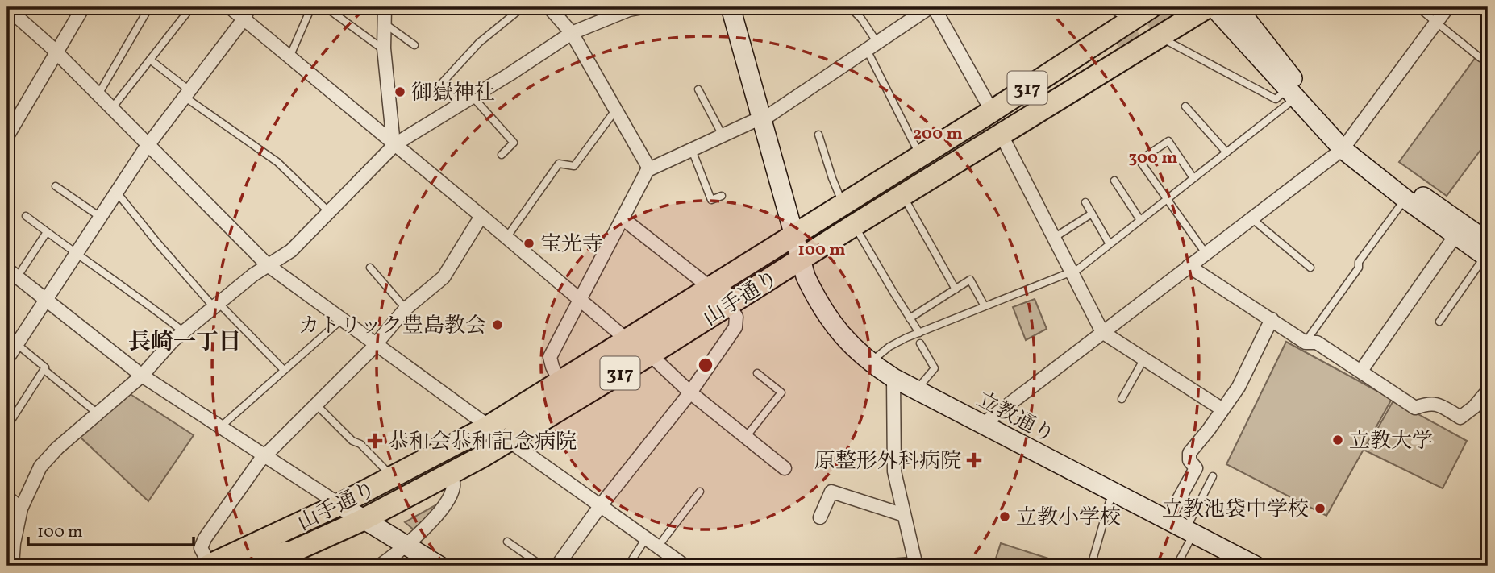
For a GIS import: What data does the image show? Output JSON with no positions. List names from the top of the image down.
{
  "streets": {
    "main road": ["317", "山手通り"],
    "street": ["立教通り"]
  },
  "crossings": [
    ["山手通り", "立教通り"]
  ],
  "districts": ["長崎一丁目"],
  "places": {
    "other": [
      "御嶽神社",
      "宝光寺",
      "カトリック豊島教会",
      "立教大学",
      "立教池袋中学校",
      "立教小学校"
    ],
    "health": ["恭和会恭和記念病院", "原整形外科病院"]
  },
  "scale_bar": "100 m",
  "rings": ["200 m", "300 m", "100 m"]
}
